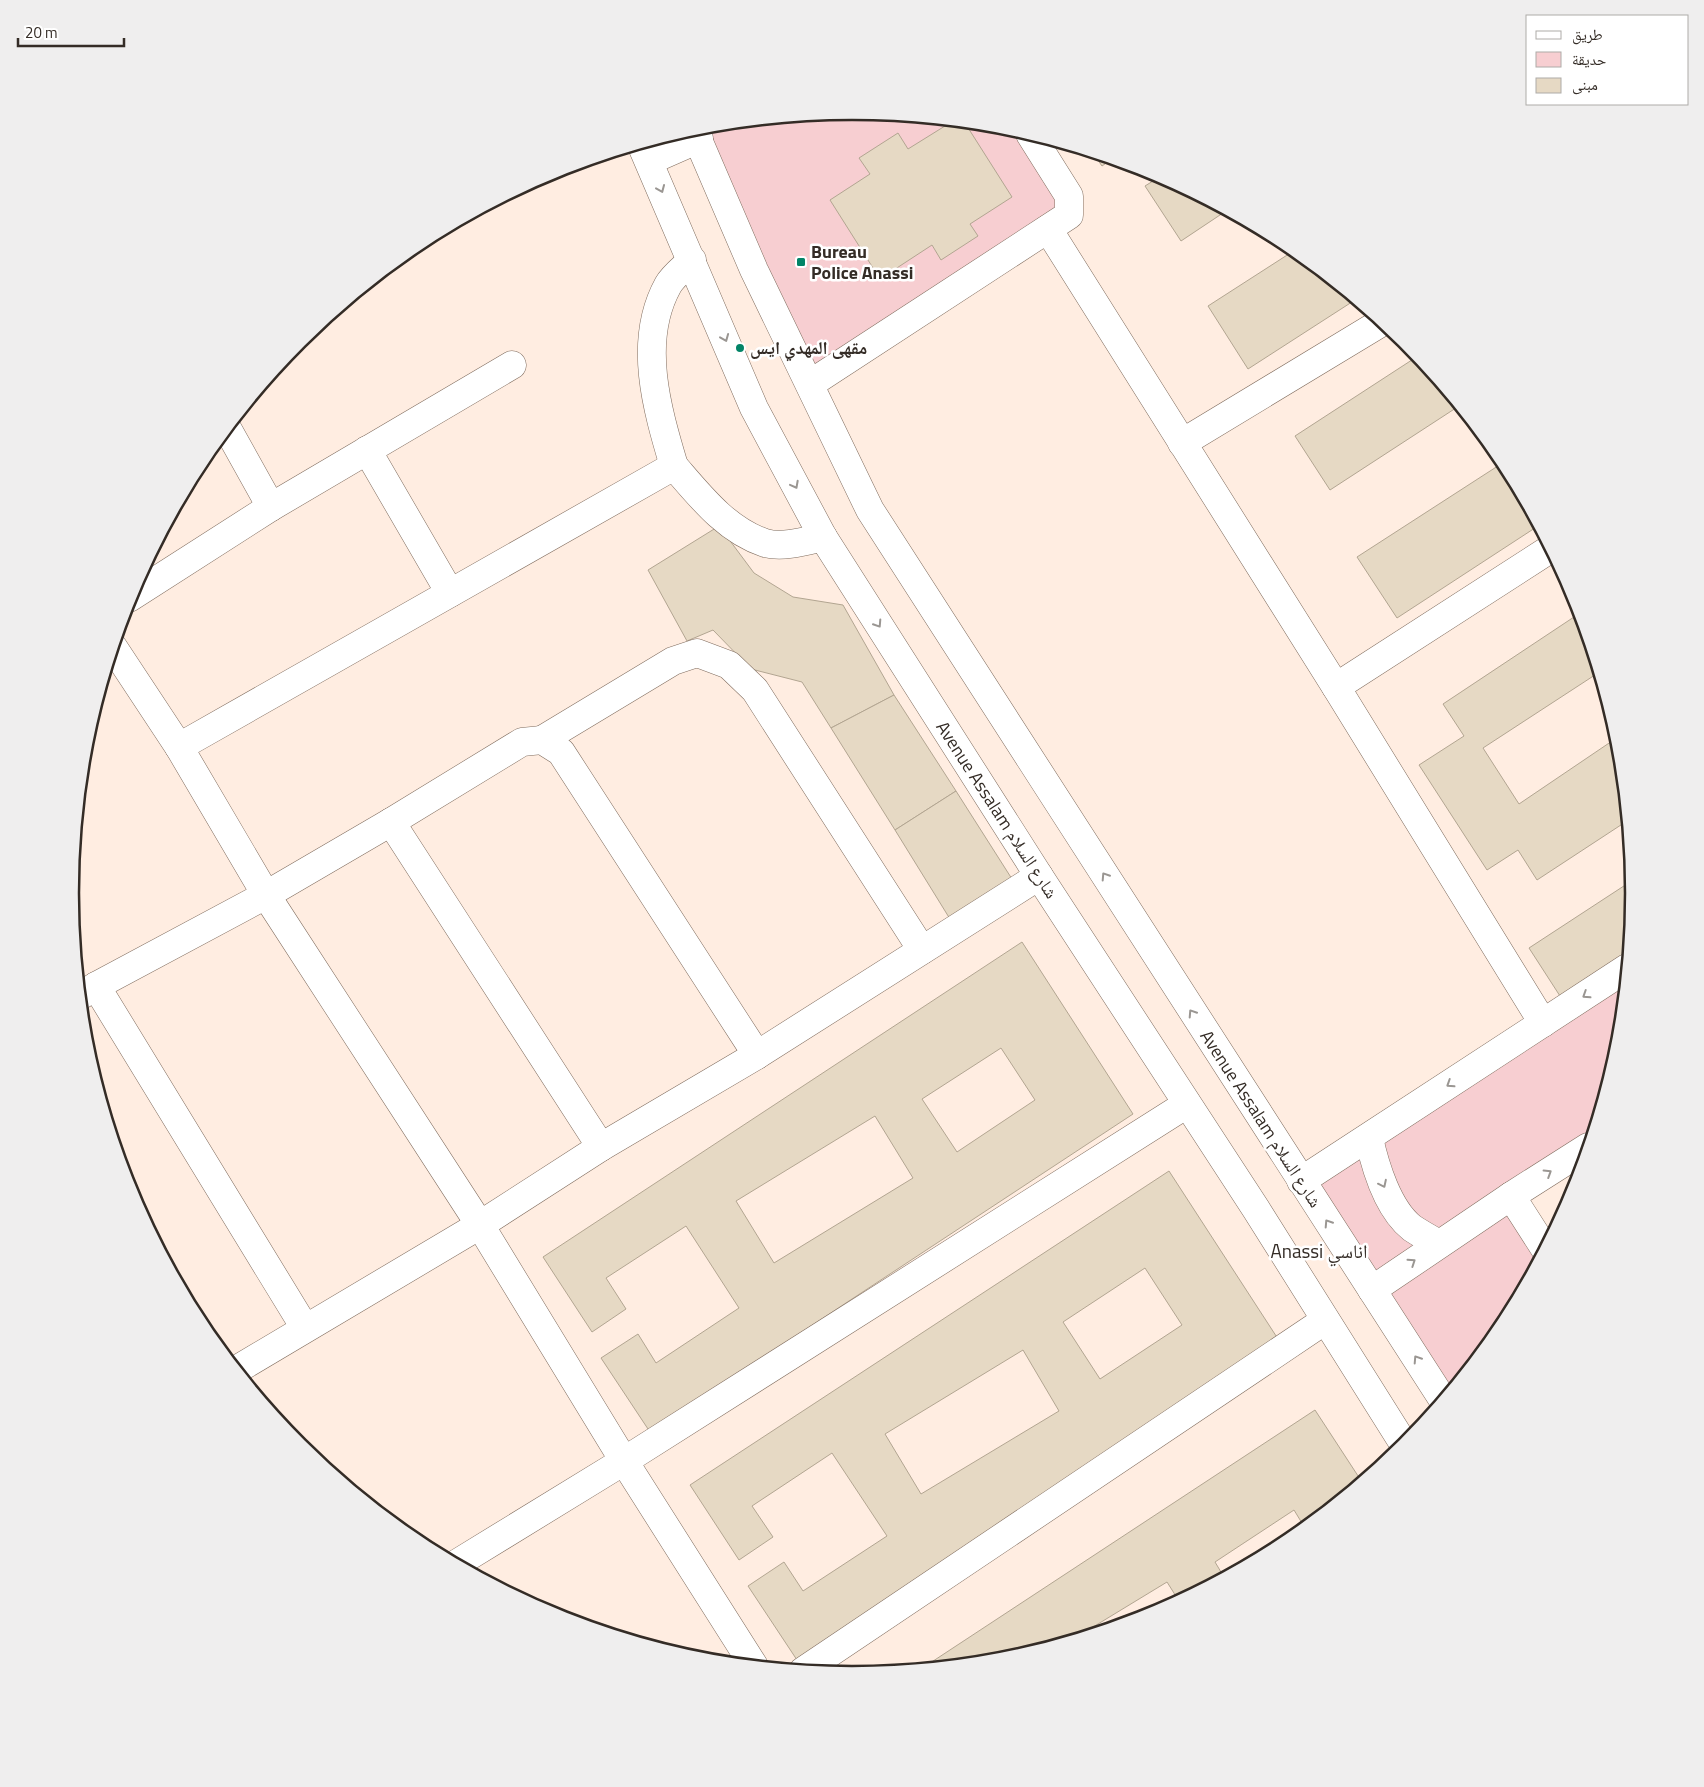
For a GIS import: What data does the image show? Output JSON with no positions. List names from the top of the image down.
{
  "streets": {
    "street": ["Avenue Assalam شارع السلام"]
  },
  "districts": ["Anassi اناسي"],
  "places": {
    "transit": ["Bureau Police Anassi"],
    "other": ["مقهى المهدي ايس"]
  },
  "legend": ["طريق", "حديقة", "مبنى"],
  "scale_bar": "20 m"
}
